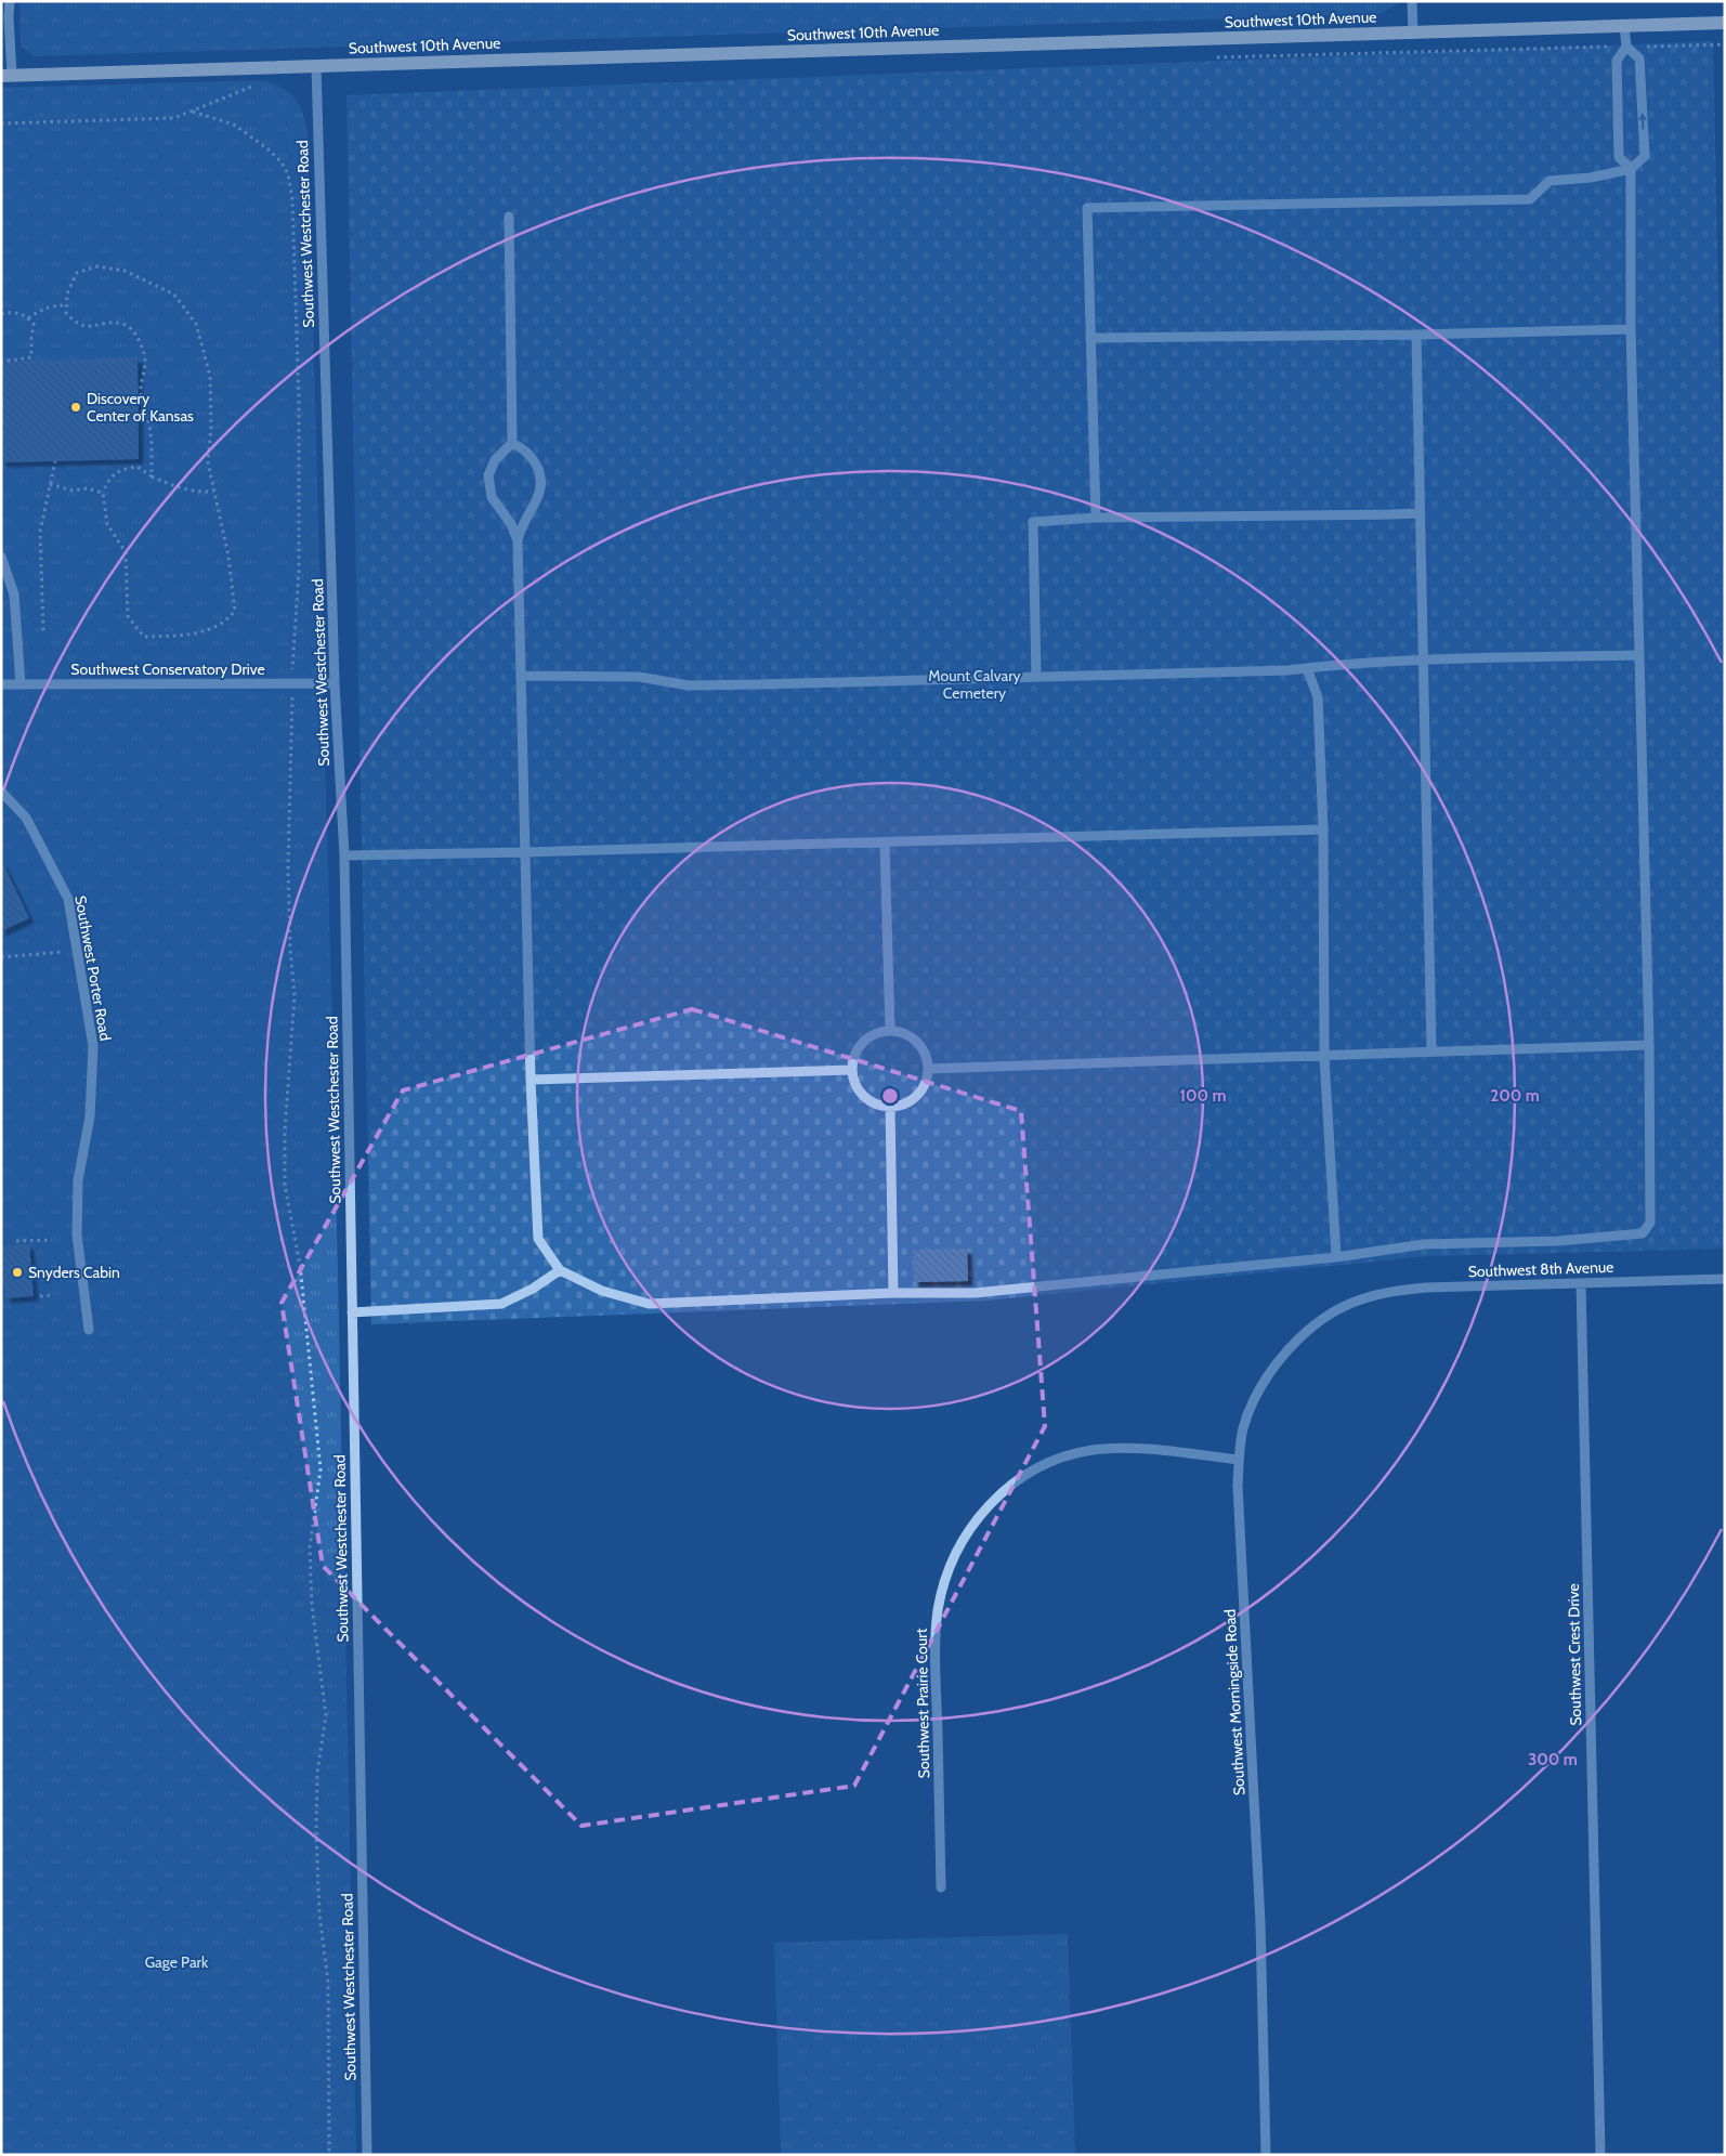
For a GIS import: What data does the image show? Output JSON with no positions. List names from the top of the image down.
{
  "streets": {
    "main road": ["Southwest 10th Avenue"],
    "street": [
      "Southwest Westchester Road",
      "Southwest Conservatory Drive",
      "Southwest Porter Road",
      "Southwest 8th Avenue",
      "Southwest Crest Drive",
      "Southwest Morningside Road",
      "Southwest Prairie Court"
    ]
  },
  "crossings": [
    ["Southwest 10th Avenue", "Southwest Westchester Road"],
    ["Southwest Westchester Road", "Southwest Conservatory Drive"],
    ["Southwest 8th Avenue", "Southwest Crest Drive"],
    ["Southwest 8th Avenue", "Southwest Morningside Road"],
    ["Southwest Morningside Road", "Southwest Prairie Court"]
  ],
  "parks": ["Mount Calvary Cemetery", "Gage Park"],
  "places": ["Discovery Center of Kansas", "Snyders Cabin"],
  "rings": ["100 m", "200 m", "300 m"]
}
